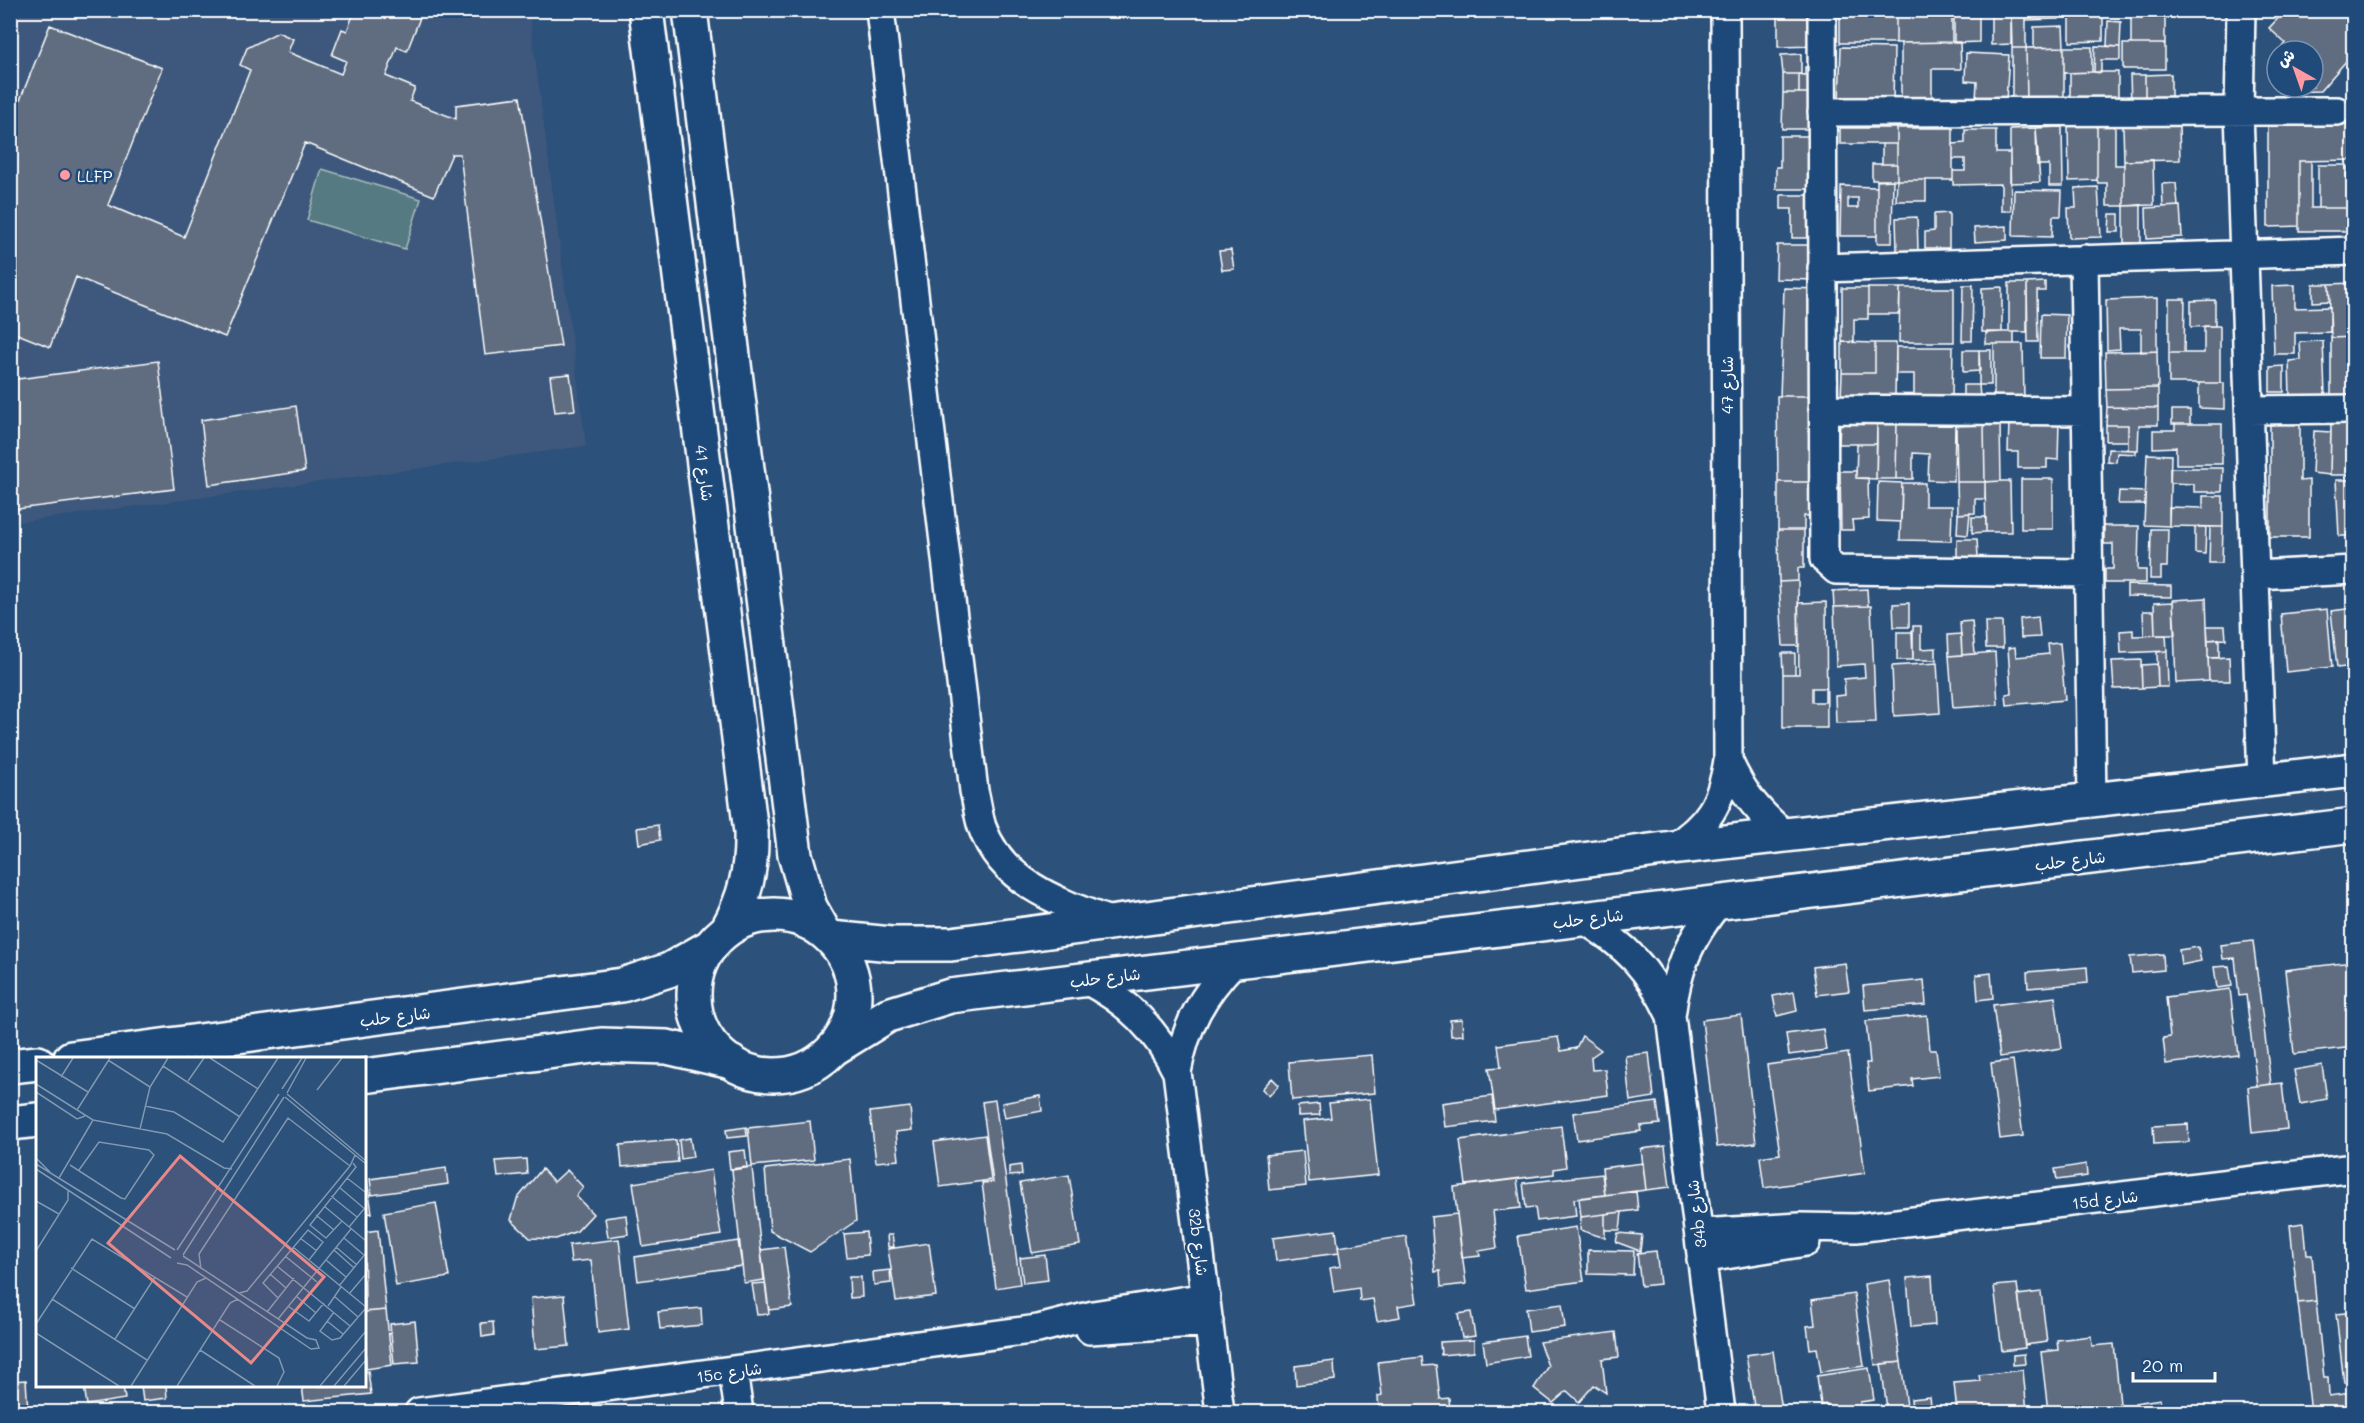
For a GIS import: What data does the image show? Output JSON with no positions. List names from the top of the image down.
{
  "streets": {
    "street": [
      "شارع 47",
      "شارع 41",
      "شارع حلب",
      "15d شارع",
      "34b شارع",
      "32b شارع",
      "15c شارع"
    ]
  },
  "crossings": [
    ["شارع 41", "شارع حلب"],
    ["شارع حلب", "34b شارع"],
    ["شارع حلب", "32b شارع"],
    ["15d شارع", "34b شارع"],
    ["32b شارع", "15c شارع"]
  ],
  "places": ["LLFP"],
  "scale_bar": "20 m",
  "north": "top left"
}
